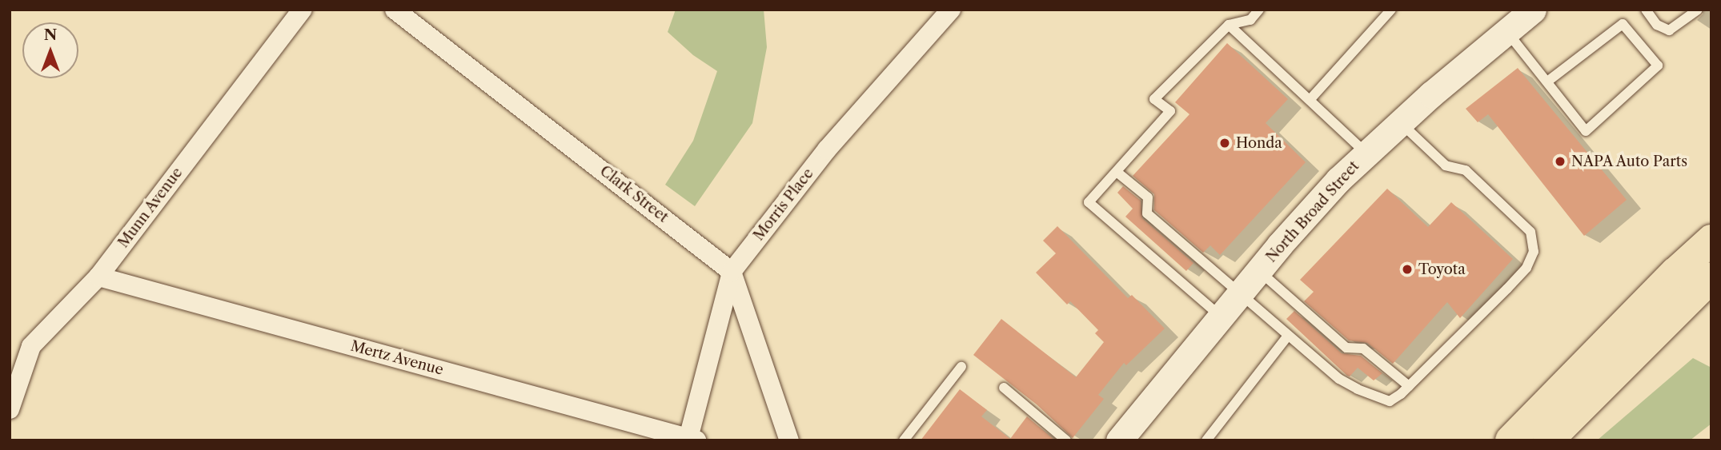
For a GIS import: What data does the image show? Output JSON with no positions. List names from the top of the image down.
{
  "streets": {
    "main road": ["North Broad Street"],
    "street": [
      "Clark Street",
      "Morris Place",
      "Munn Avenue",
      "Mertz Avenue"
    ]
  },
  "crossings": [
    ["Clark Street", "Morris Place"],
    ["Morris Place", "Mertz Avenue"],
    ["Munn Avenue", "Mertz Avenue"]
  ],
  "places": ["Honda", "NAPA Auto Parts", "Toyota"],
  "north": "top"
}
